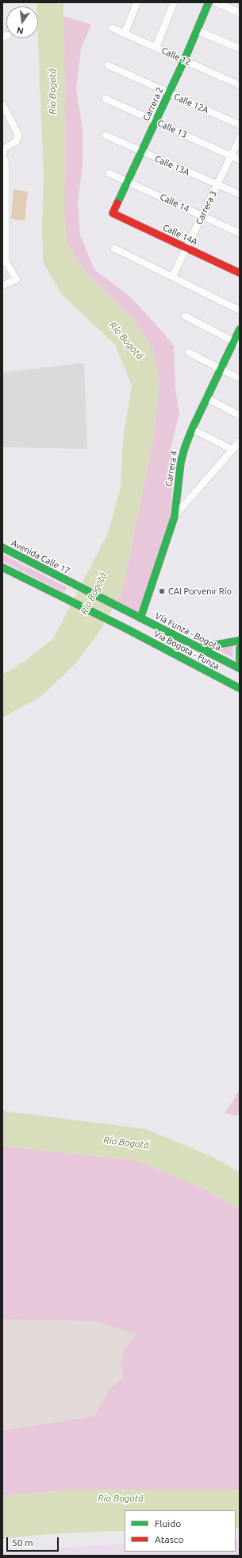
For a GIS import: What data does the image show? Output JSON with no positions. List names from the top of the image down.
{
  "streets": {
    "street": [
      "Calle 12",
      "Calle 12A",
      "Carrera 2",
      "Calle 13",
      "Calle 13A",
      "Calle 14",
      "Carrera 3",
      "Calle 14A",
      "Carrera 4",
      "Avenida Calle 17",
      "Vía Funza - Bogota",
      "Vía Bogota - Funza"
    ]
  },
  "crossings": [
    ["Calle 12", "Carrera 2"],
    ["Calle 12A", "Carrera 2"],
    ["Carrera 2", "Calle 13"],
    ["Carrera 2", "Calle 13A"],
    ["Carrera 2", "Calle 14"],
    ["Carrera 2", "Calle 14A"],
    ["Calle 13", "Carrera 3"],
    ["Calle 13A", "Carrera 3"],
    ["Calle 14", "Carrera 3"],
    ["Carrera 3", "Calle 14A"],
    ["Carrera 4", "Vía Funza - Bogota"],
    ["Avenida Calle 17", "Vía Funza - Bogota"]
  ],
  "water": ["Río Bogotá"],
  "places": ["CAI Porvenir Río"],
  "legend": ["Fluido", "Atasco"],
  "scale_bar": "50 m",
  "north": "bottom"
}
